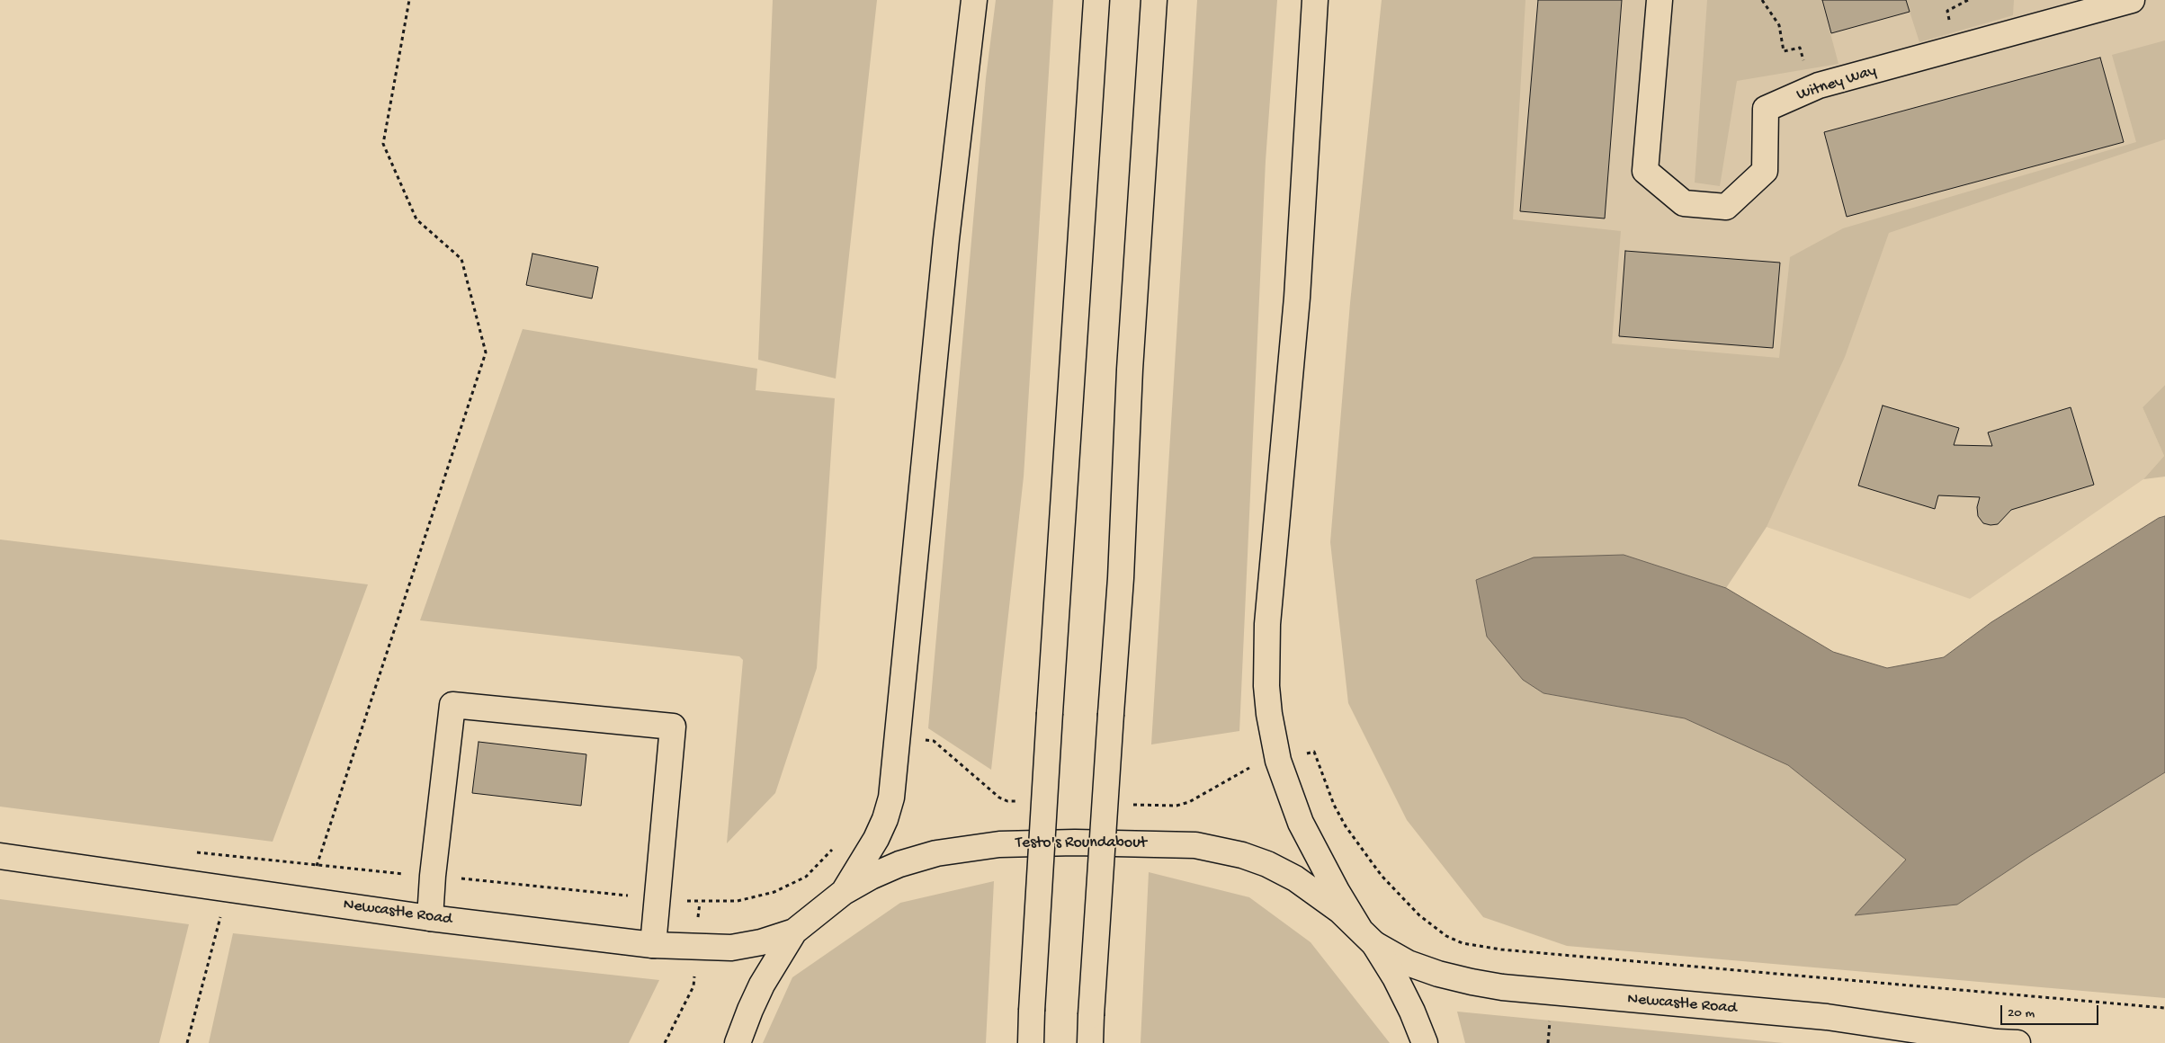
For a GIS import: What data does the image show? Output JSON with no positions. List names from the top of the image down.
{
  "streets": {
    "main road": ["Witney Way", "Testo's Roundabout", "Newcastle Road"]
  },
  "crossings": [
    ["Testo's Roundabout", "Newcastle Road"]
  ],
  "scale_bar": "20 m"
}
